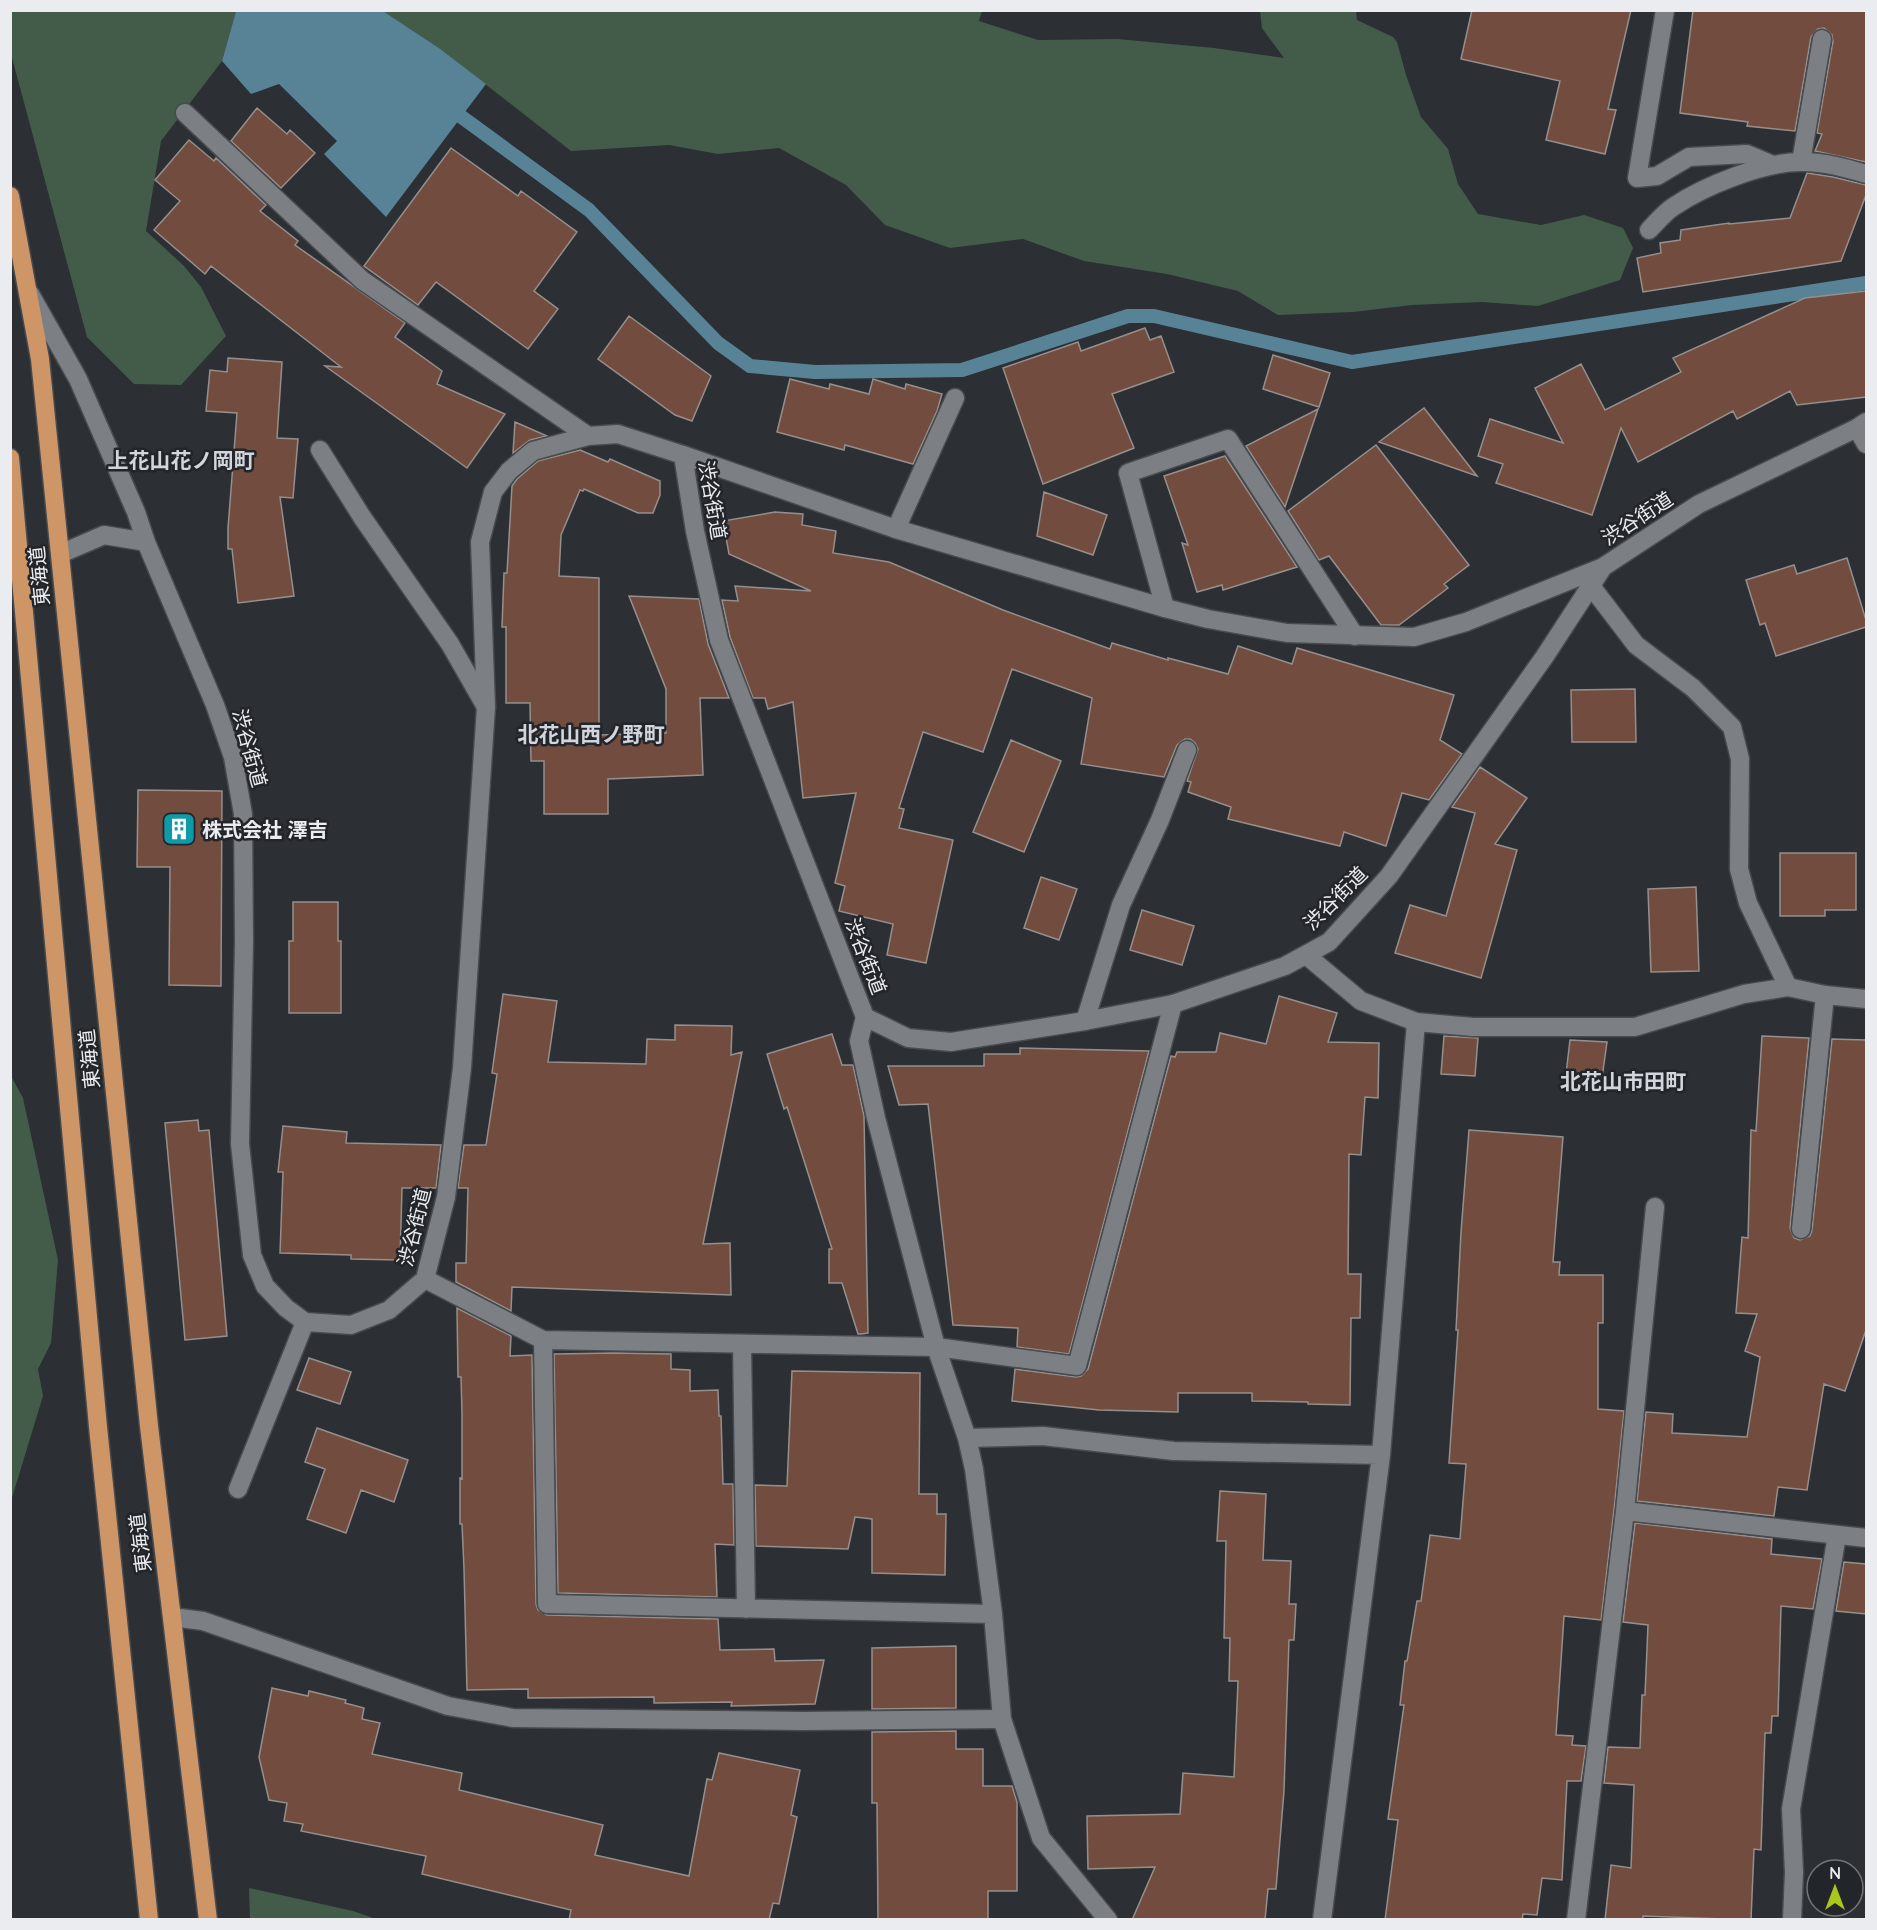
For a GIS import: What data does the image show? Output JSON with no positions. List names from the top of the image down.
{
  "streets": {
    "highway": ["東海道"],
    "street": ["渋谷街道"]
  },
  "crossings": [
    ["渋谷街道", "東海道"]
  ],
  "districts": ["上花山花ノ岡町", "北花山西ノ野町", "北花山市田町"],
  "places": {
    "building": ["株式会社 澤吉"]
  },
  "north": "top"
}
